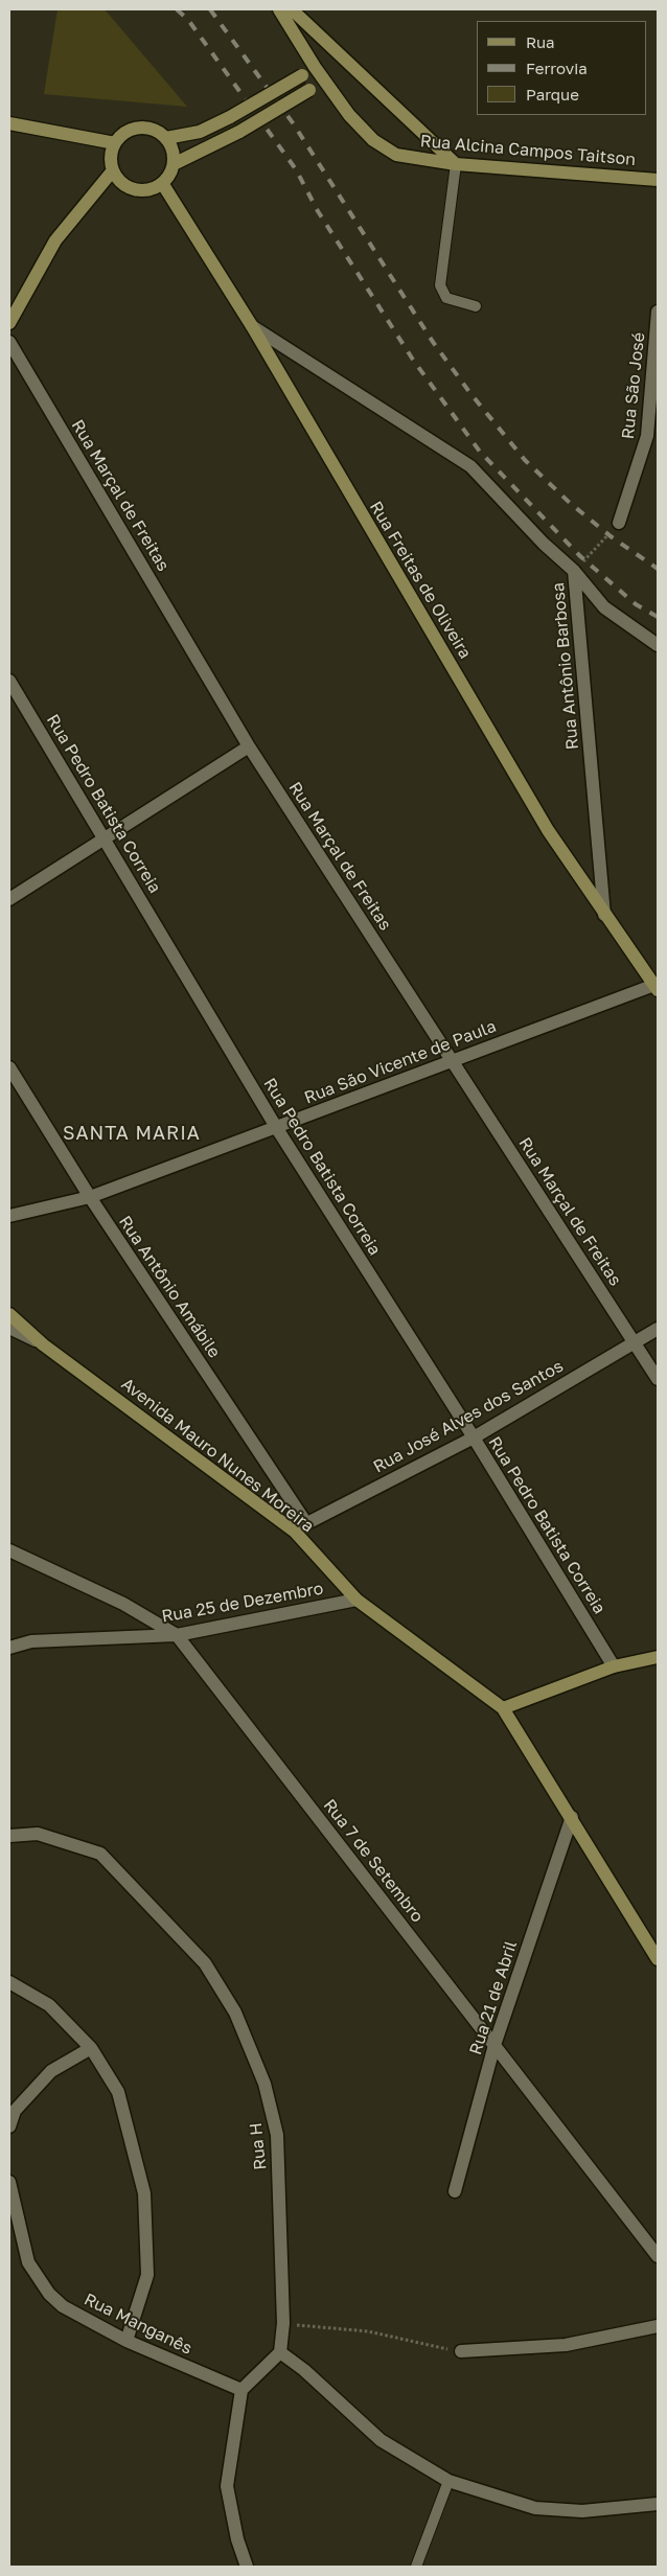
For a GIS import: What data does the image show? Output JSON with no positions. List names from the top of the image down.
{
  "streets": {
    "street": [
      "Rua Alcina Campos Taitson",
      "Rua São José",
      "Rua Marçal de Freitas",
      "Rua Freitas de Oliveira",
      "Rua Antônio Barbosa",
      "Rua Pedro Batista Correia",
      "Rua São Vicente de Paula",
      "Rua Antônio Amábile",
      "Rua José Alves dos Santos",
      "Avenida Mauro Nunes Moreira",
      "Rua 25 de Dezembro",
      "Rua 7 de Setembro",
      "Rua 21 de Abril",
      "Rua H",
      "Rua Manganês"
    ]
  },
  "crossings": [
    ["Rua Marçal de Freitas", "Rua São Vicente de Paula"],
    ["Rua Marçal de Freitas", "Rua José Alves dos Santos"],
    ["Rua Freitas de Oliveira", "Rua Antônio Barbosa"],
    ["Rua Freitas de Oliveira", "Rua São Vicente de Paula"],
    ["Rua Pedro Batista Correia", "Rua São Vicente de Paula"],
    ["Rua Pedro Batista Correia", "Rua José Alves dos Santos"],
    ["Rua São Vicente de Paula", "Rua Antônio Amábile"],
    ["Rua Antônio Amábile", "Rua José Alves dos Santos"],
    ["Rua José Alves dos Santos", "Avenida Mauro Nunes Moreira"],
    ["Avenida Mauro Nunes Moreira", "Rua 25 de Dezembro"],
    ["Avenida Mauro Nunes Moreira", "Rua 21 de Abril"],
    ["Rua 25 de Dezembro", "Rua 7 de Setembro"],
    ["Rua 7 de Setembro", "Rua 21 de Abril"]
  ],
  "districts": ["SANTA MARIA"],
  "legend": ["Rua", "Ferrovia", "Parque"]
}
